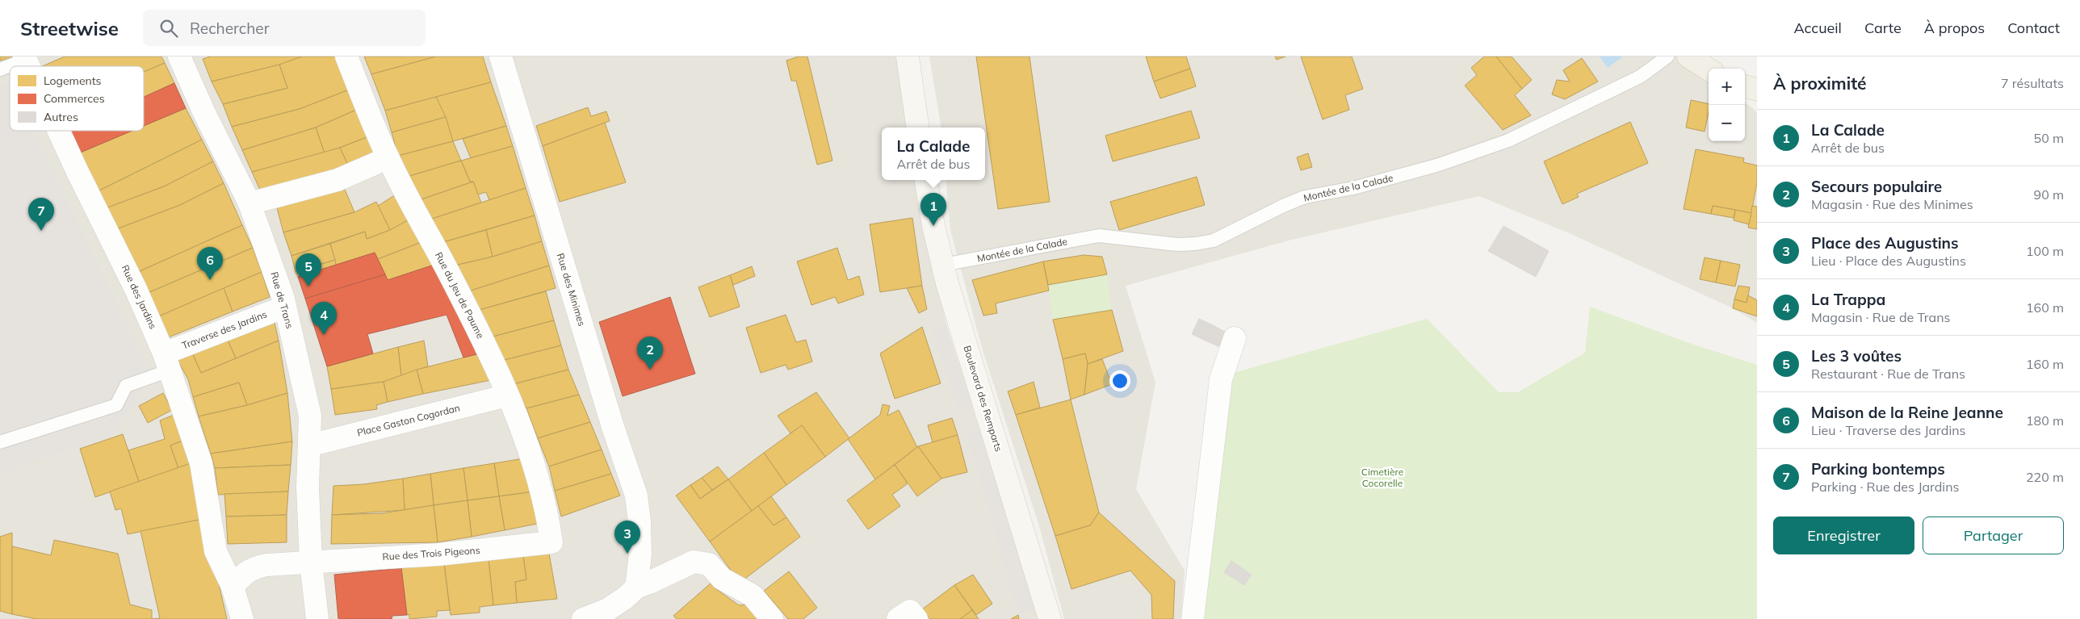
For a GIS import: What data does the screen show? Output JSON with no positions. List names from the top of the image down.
{
  "streets": {
    "street": [
      "Rue des Minimes",
      "Rue du Jeu de Paume",
      "Rue des Jardins",
      "Rue de Trans",
      "Traverse des Jardins",
      "Boulevard des Remparts",
      "Place Gaston Cogordan",
      "Rue des Trois Pigeons"
    ],
    "lane": ["Montée de la Calade"]
  },
  "crossings": [
    ["Montée de la Calade", "Boulevard des Remparts"],
    ["Rue du Jeu de Paume", "Place Gaston Cogordan"],
    ["Rue du Jeu de Paume", "Rue des Trois Pigeons"],
    ["Rue des Jardins", "Traverse des Jardins"],
    ["Rue des Jardins", "Rue des Trois Pigeons"],
    ["Rue de Trans", "Traverse des Jardins"],
    ["Rue de Trans", "Place Gaston Cogordan"],
    ["Rue de Trans", "Rue des Trois Pigeons"]
  ],
  "parks": ["Cimetière Cocorelle"],
  "legend": ["Logements", "Commerces", "Autres"],
  "page": {
    "header": "Streetwise",
    "search": "Rechercher",
    "nav": [
      "Accueil",
      "Carte",
      "À propos",
      "Contact"
    ],
    "heading": ["À proximité", "7 résultats"],
    "map_buttons": ["+", "−"],
    "list": [
      {
        "mark": "1",
        "name": "La Calade",
        "note": "Arrêt de bus",
        "value": "50 m"
      },
      {
        "mark": "2",
        "name": "Secours populaire",
        "note": "Magasin · Rue des Minimes",
        "value": "90 m"
      },
      {
        "mark": "3",
        "name": "Place des Augustins",
        "note": "Lieu · Place des Augustins",
        "value": "100 m"
      },
      {
        "mark": "4",
        "name": "La Trappa",
        "note": "Magasin · Rue de Trans",
        "value": "160 m"
      },
      {
        "mark": "5",
        "name": "Les 3 voûtes",
        "note": "Restaurant · Rue de Trans",
        "value": "160 m"
      },
      {
        "mark": "6",
        "name": "Maison de la Reine Jeanne",
        "note": "Lieu · Traverse des Jardins",
        "value": "180 m"
      },
      {
        "mark": "7",
        "name": "Parking bontemps",
        "note": "Parking · Rue des Jardins",
        "value": "220 m"
      }
    ],
    "popup": ["La Calade", "Arrêt de bus"],
    "pins": [
      "1",
      "7",
      "6",
      "5",
      "4",
      "2",
      "3"
    ],
    "buttons": ["Enregistrer", "Partager"]
  }
}
